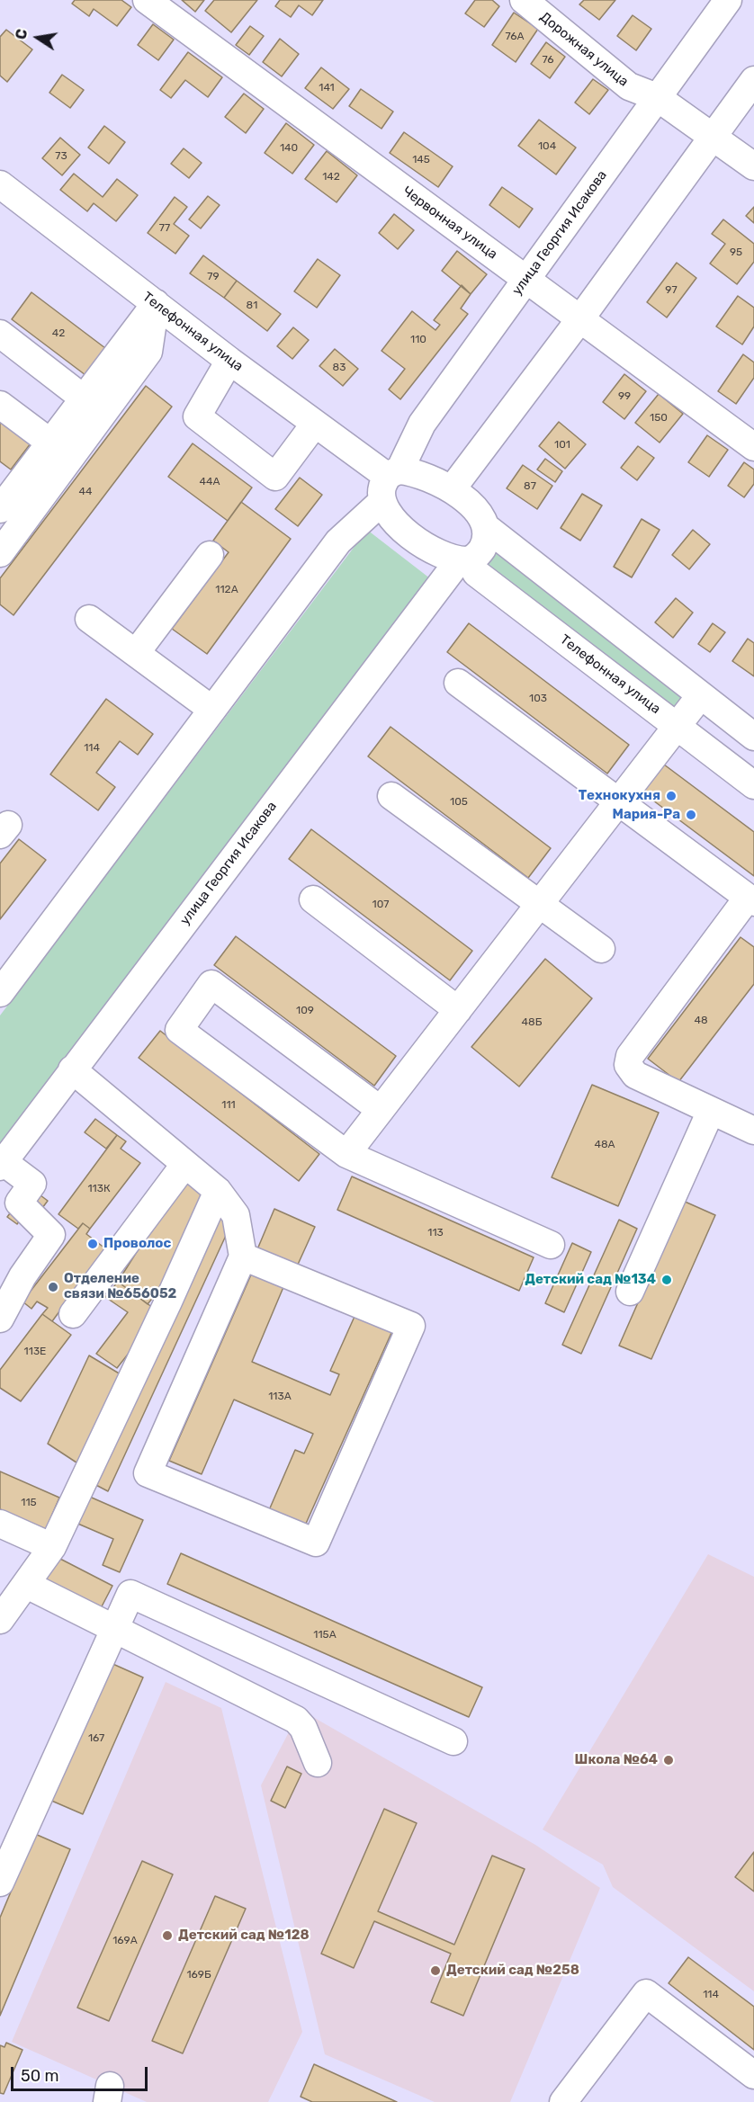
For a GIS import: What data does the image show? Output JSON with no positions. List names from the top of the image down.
{
  "streets": {
    "street": [
      "Дорожная улица",
      "Червонная улица",
      "улица Георгия Исакова",
      "Телефонная улица"
    ]
  },
  "crossings": [
    ["Дорожная улица", "улица Георгия Исакова"],
    ["Червонная улица", "улица Георгия Исакова"],
    ["улица Георгия Исакова", "Телефонная улица"]
  ],
  "places": [
    "Технокухня",
    "Мария-Ра",
    "Проволос",
    "Детский сад №134",
    "Отделение связи №656052",
    "Школа №64",
    "Детский сад №128",
    "Детский сад №258"
  ],
  "house_numbers": [
    "76А",
    "76",
    "141",
    "104",
    "140",
    "73",
    "145",
    "142",
    "77",
    "95",
    "79",
    "97",
    "81",
    "42",
    "110",
    "83",
    "99",
    "150",
    "101",
    "44А",
    "87",
    "44",
    "112А",
    "103",
    "114",
    "105",
    "107",
    "109",
    "48",
    "48Б",
    "111",
    "48А",
    "113К",
    "113",
    "113Е",
    "113А",
    "115",
    "115А",
    "167",
    "169А",
    "169Б",
    "114"
  ],
  "scale_bar": "50 m",
  "north": "left"
}
